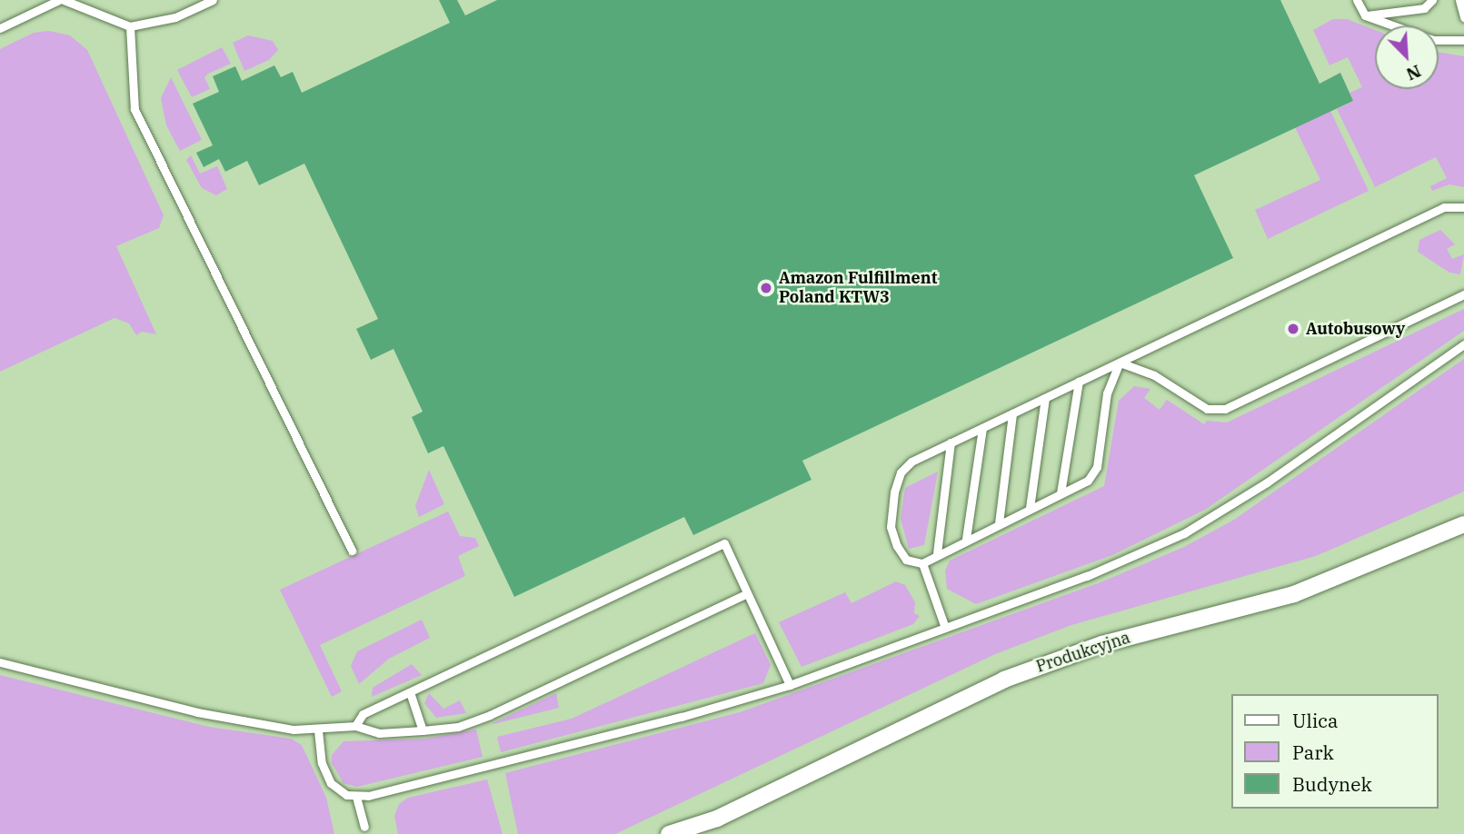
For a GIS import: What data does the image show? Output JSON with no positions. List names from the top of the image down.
{
  "streets": {
    "street": ["Produkcyjna"]
  },
  "places": ["Amazon Fulfillment Poland KTW3", "Autobusowy"],
  "legend": ["Ulica", "Park", "Budynek"],
  "north": "bottom right"
}
